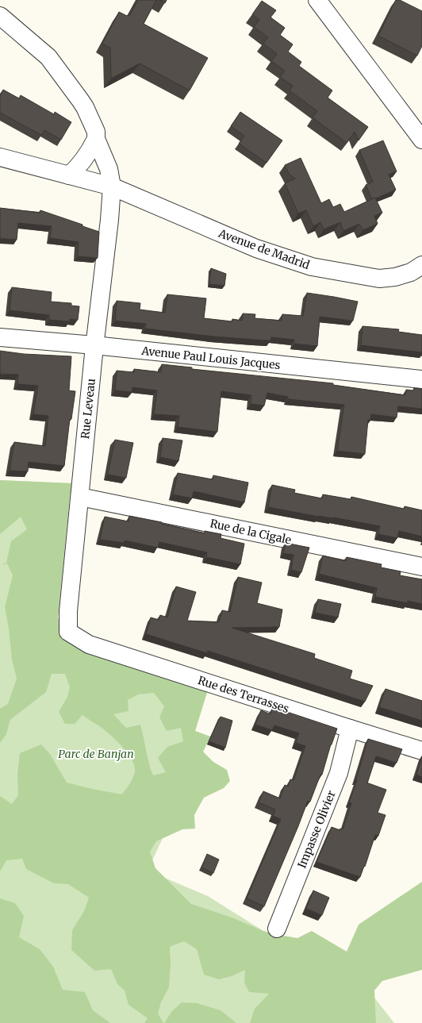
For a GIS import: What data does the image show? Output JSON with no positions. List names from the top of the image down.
{
  "streets": {
    "street": [
      "Avenue de Madrid",
      "Avenue Paul Louis Jacques",
      "Rue Leveau",
      "Rue de la Cigale",
      "Rue des Terrasses",
      "Impasse Olivier"
    ]
  },
  "crossings": [
    ["Avenue de Madrid", "Rue Leveau"],
    ["Avenue Paul Louis Jacques", "Rue Leveau"],
    ["Rue Leveau", "Rue de la Cigale"],
    ["Rue Leveau", "Rue des Terrasses"],
    ["Rue des Terrasses", "Impasse Olivier"]
  ],
  "parks": ["Parc de Banjan"]
}
